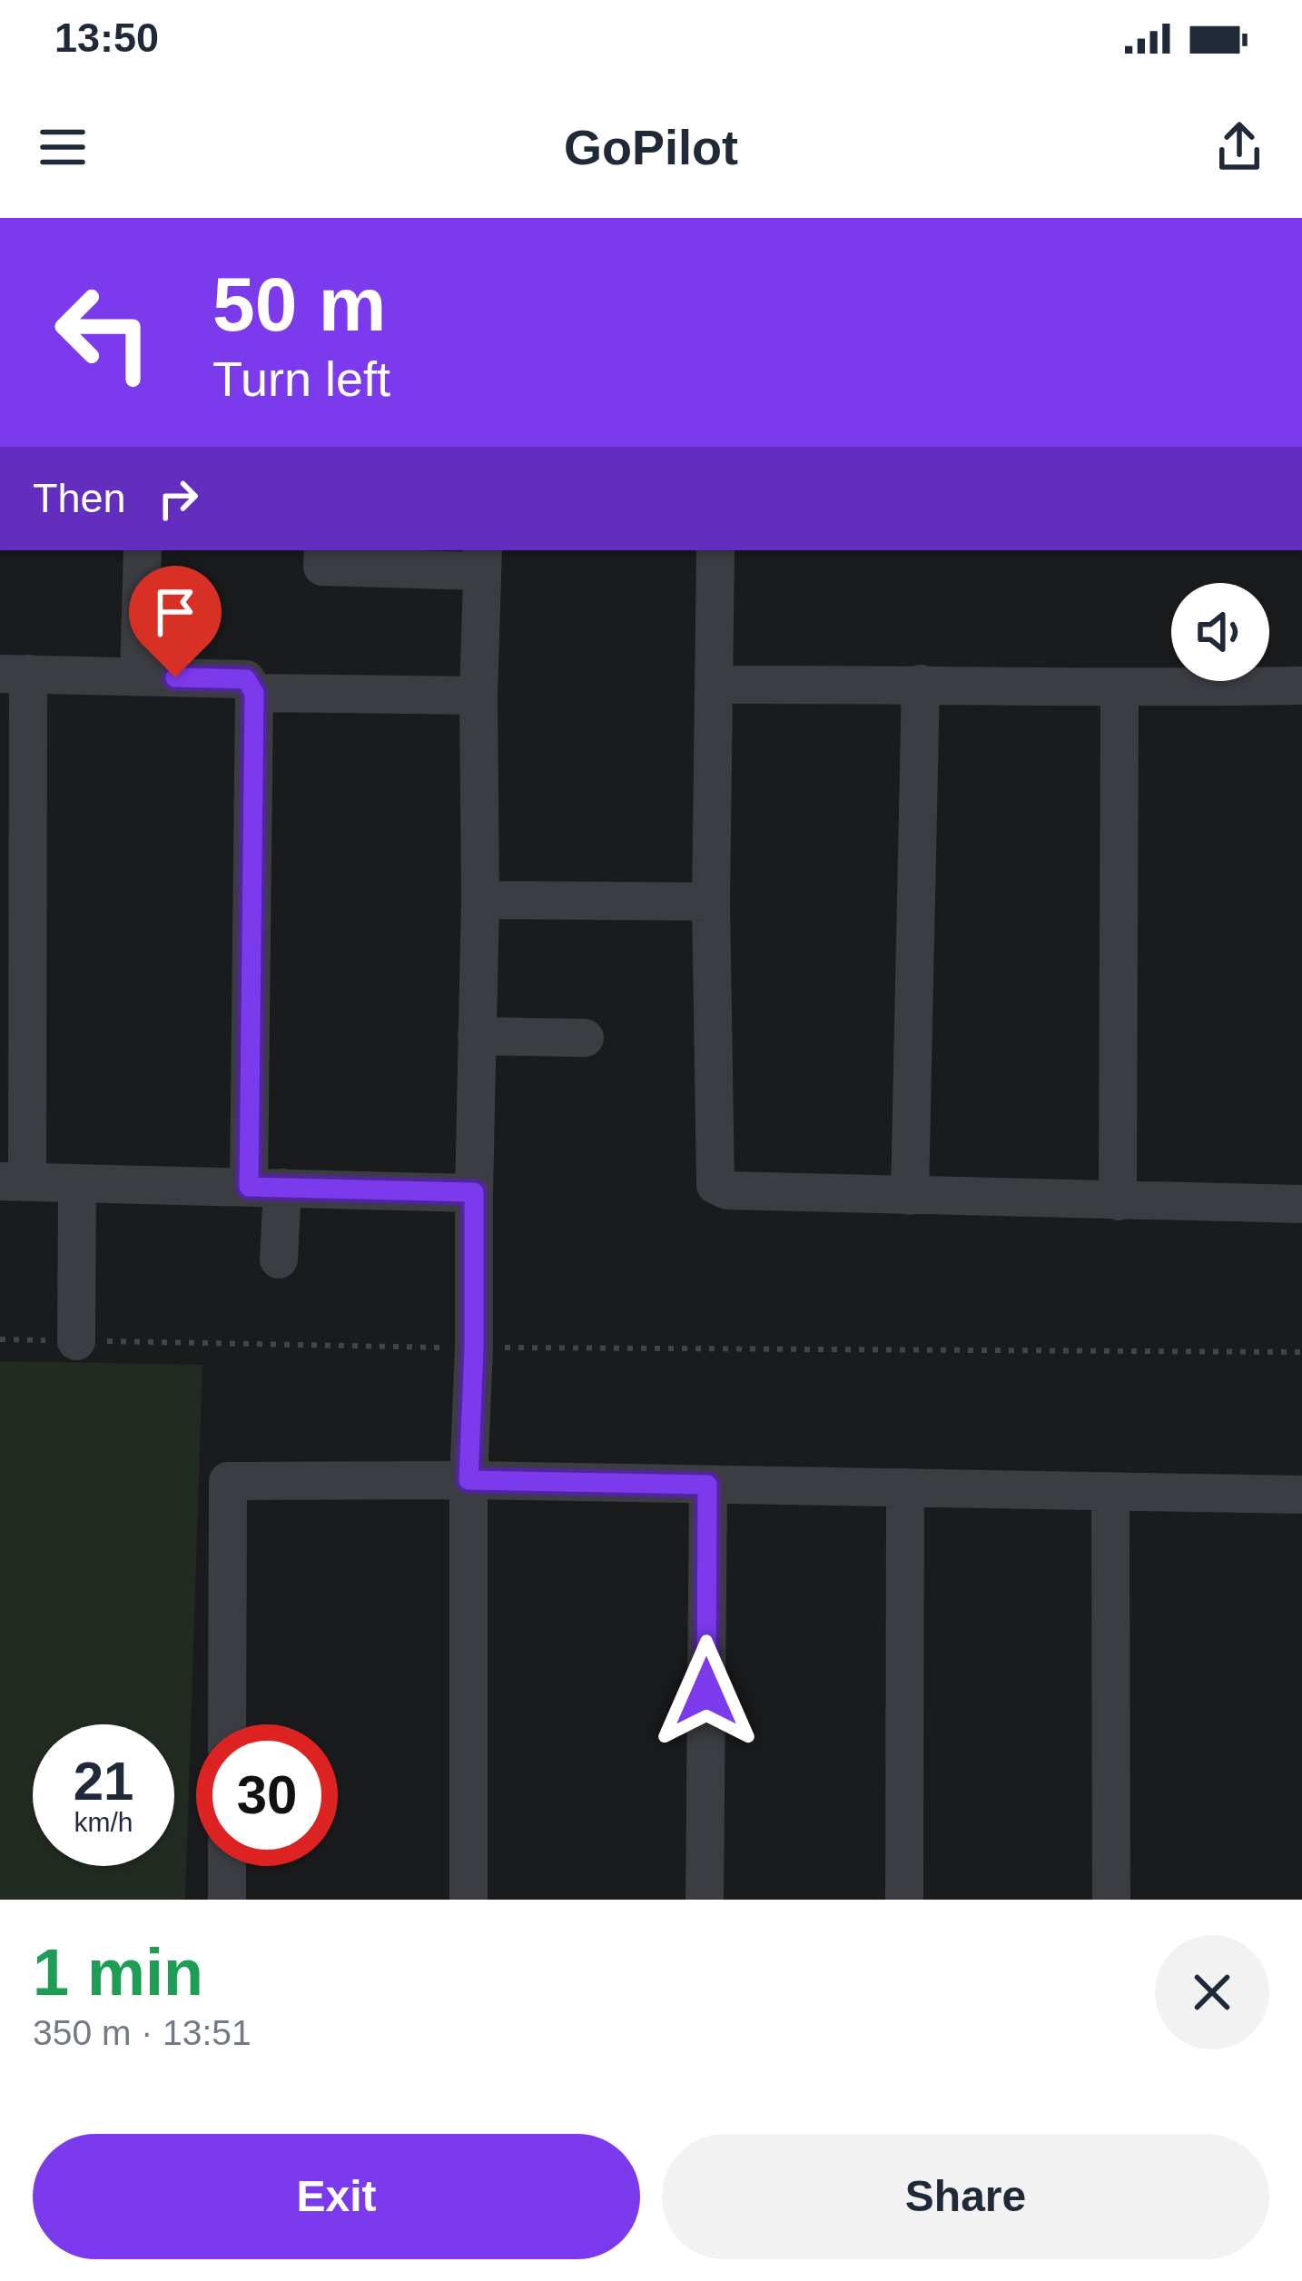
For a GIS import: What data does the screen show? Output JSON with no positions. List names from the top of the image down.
{
  "page": {
    "status": "13:50",
    "header": "GoPilot",
    "turn": ["50 m", "Turn left"],
    "then": "Then",
    "speed": "21 km/h",
    "limit": "30",
    "heading": ["1 min", "350 m · 13:51"],
    "buttons": ["Exit", "Share"]
  }
}
